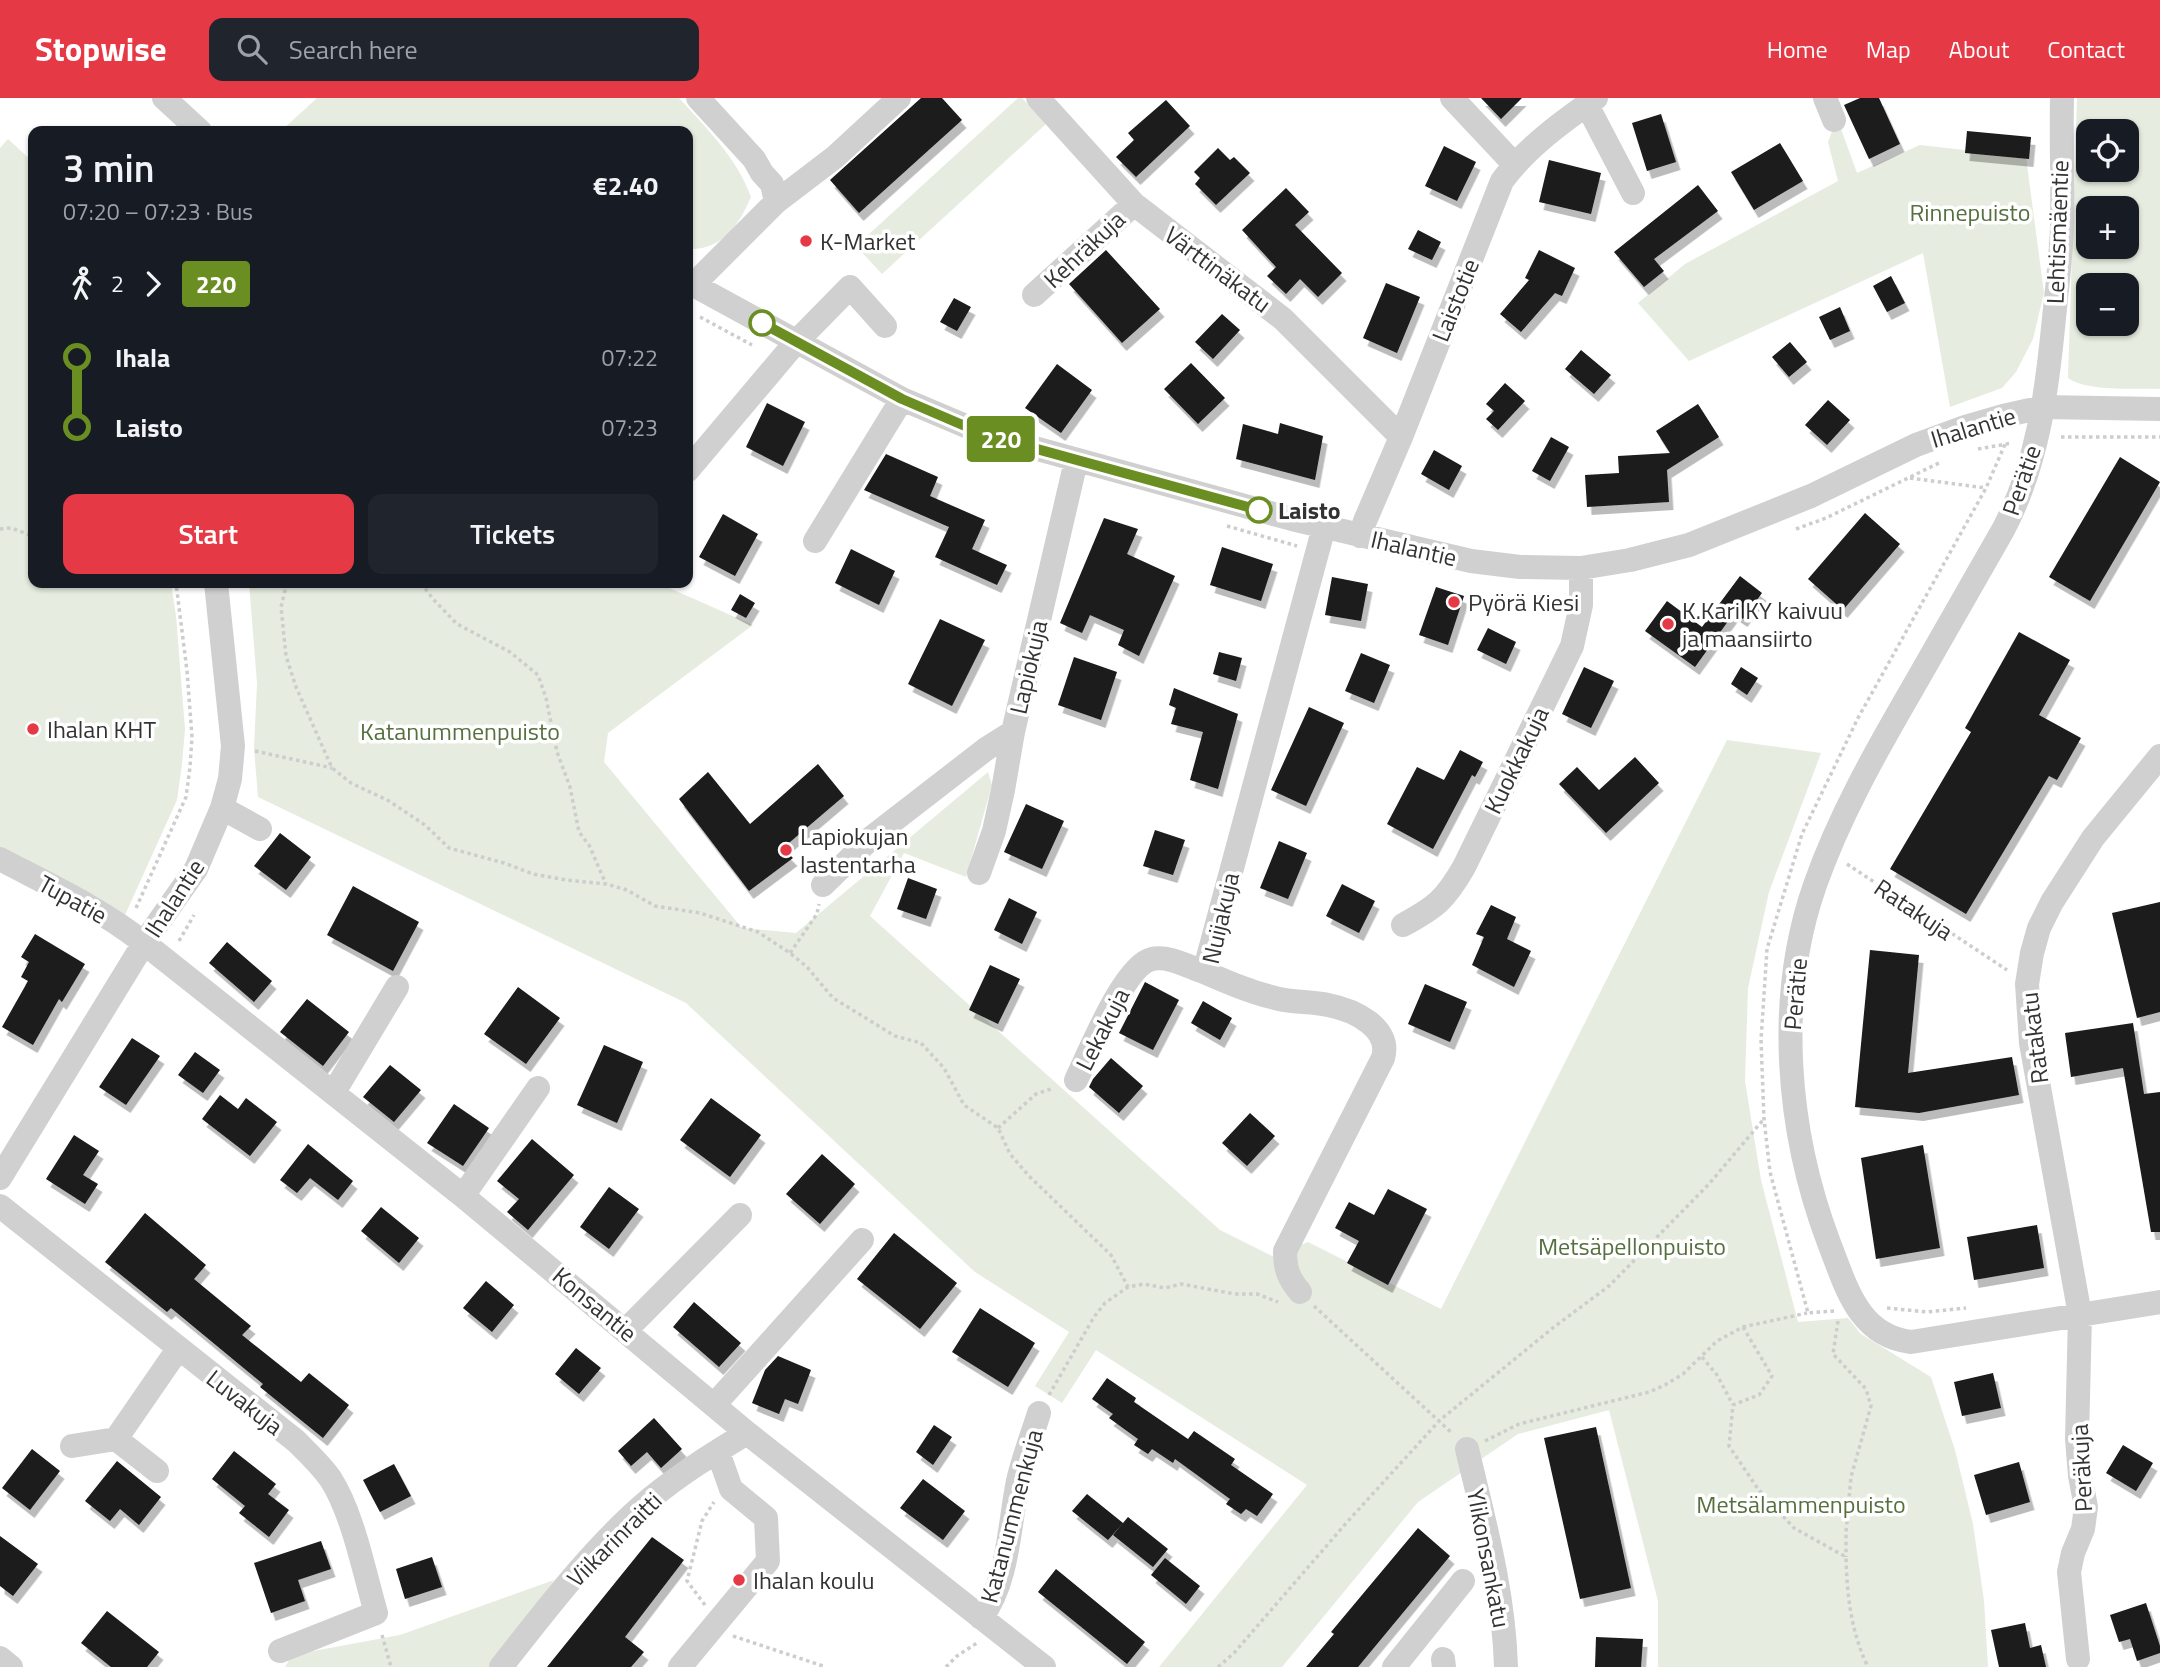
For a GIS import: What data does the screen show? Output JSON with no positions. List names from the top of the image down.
{
  "streets": {
    "street": [
      "Lehtismäentie",
      "Kehräkuja",
      "Värttinäkatu",
      "Laistotie",
      "Ihalantie",
      "Perätie",
      "Lapiokuja",
      "Kuokkakuja",
      "Tupatie",
      "Nuijakuja",
      "Lekakuja",
      "Ratakatu",
      "Konsantie",
      "Luvakuja",
      "Peräkuja",
      "Katanummenkuja",
      "Viikarinraitti",
      "Ylikonsankatu"
    ],
    "path": ["Ratakuja"]
  },
  "crossings": [
    ["Lehtismäentie", "Ihalantie"],
    ["Lehtismäentie", "Perätie"],
    ["Kehräkuja", "Värttinäkatu"],
    ["Värttinäkatu", "Laistotie"],
    ["Laistotie", "Ihalantie"],
    ["Ihalantie", "Perätie"],
    ["Ihalantie", "Lapiokuja"],
    ["Ihalantie", "Kuokkakuja"],
    ["Ihalantie", "Tupatie"],
    ["Ihalantie", "Nuijakuja"],
    ["Ihalantie", "Konsantie"],
    ["Perätie", "Ratakuja"],
    ["Perätie", "Ratakatu"],
    ["Perätie", "Peräkuja"],
    ["Tupatie", "Konsantie"],
    ["Ratakuja", "Ratakatu"],
    ["Nuijakuja", "Lekakuja"],
    ["Ratakatu", "Peräkuja"],
    ["Konsantie", "Katanummenkuja"],
    ["Konsantie", "Viikarinraitti"]
  ],
  "parks": [
    "Rinnepuisto",
    "Katanummenpuisto",
    "Metsäpellonpuisto",
    "Metsälammenpuisto"
  ],
  "places": [
    "K-Market",
    "Laisto",
    "Pyörä Kiesi",
    "K.Kari KY kaivuu ja maansiirto",
    "Ihalan KHT",
    "Lapiokujan lastentarha",
    "Ihalan koulu"
  ],
  "lines": ["bus line 220"],
  "page": {
    "header": "Stopwise",
    "search": "Search here",
    "nav": [
      "Home",
      "Map",
      "About",
      "Contact"
    ],
    "on_map": "220",
    "map_buttons": ["+", "−"],
    "heading": ["3 min", "07:20 – 07:23 · Bus", "€2.40"],
    "legs": ["2", "220"],
    "list": [
      {
        "name": "Ihala",
        "value": "07:22"
      },
      {
        "name": "Laisto",
        "value": "07:23"
      }
    ],
    "buttons": ["Start", "Tickets"]
  }
}
